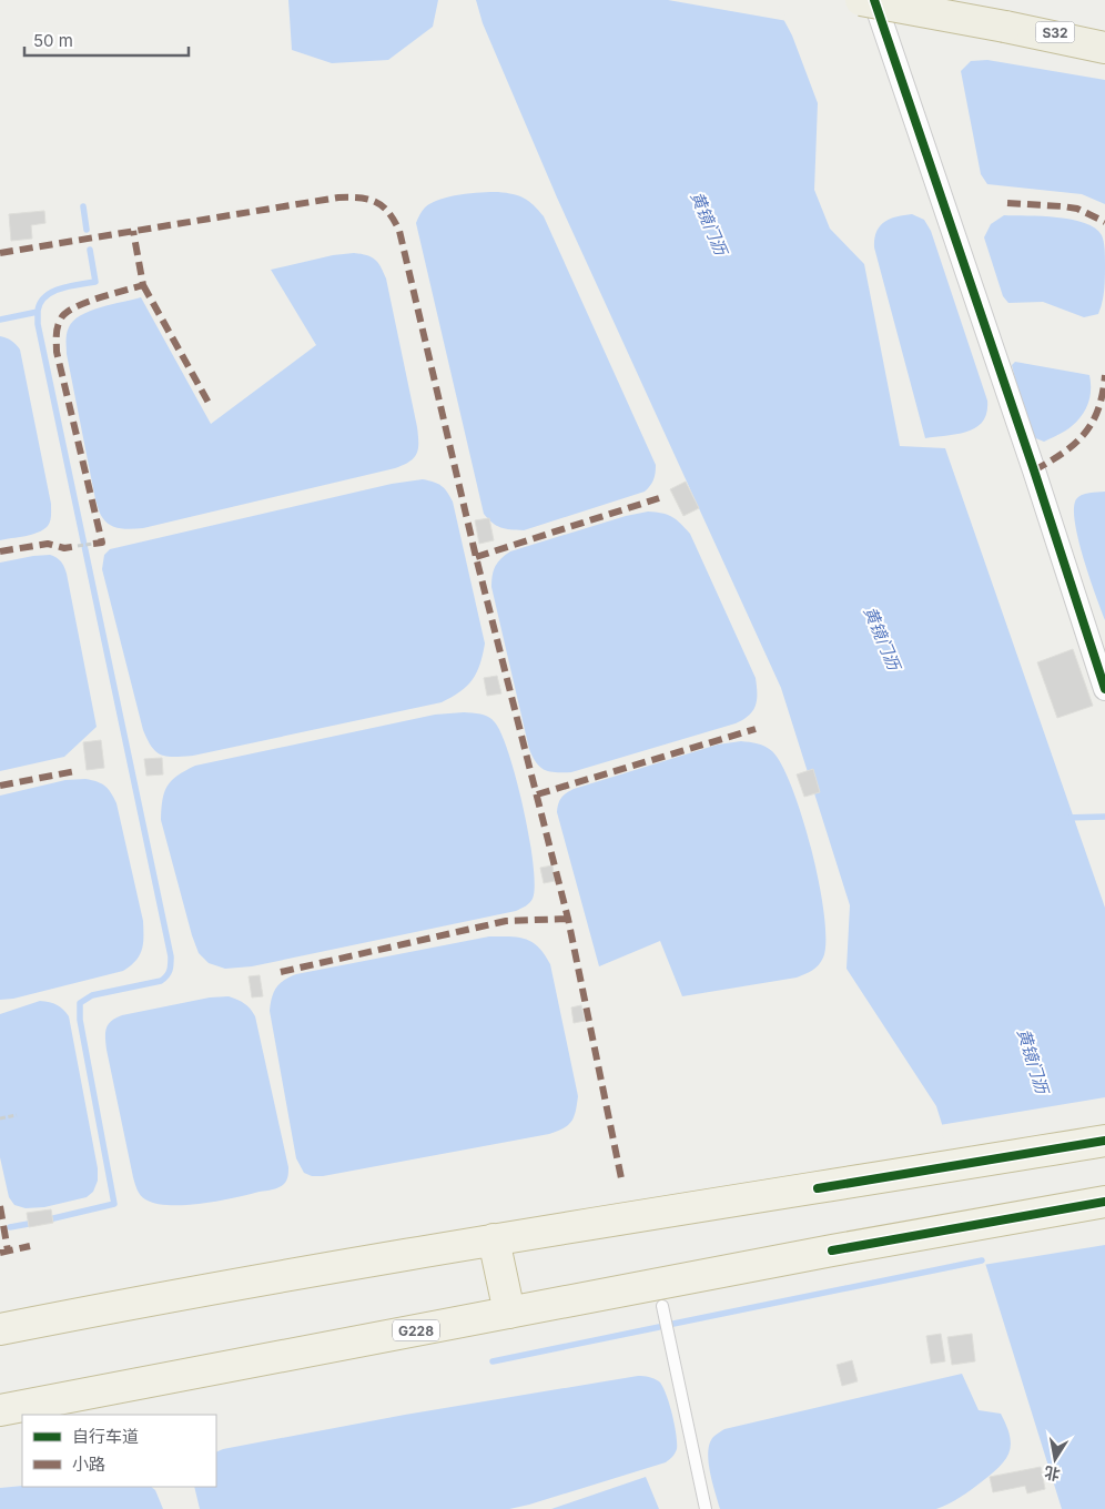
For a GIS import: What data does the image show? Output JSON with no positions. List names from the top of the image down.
{
  "streets": {
    "highway": ["S32", "G228"]
  },
  "water": ["黄镜门沥"],
  "legend": ["自行车道", "小路"],
  "scale_bar": "50 m",
  "north": "bottom"
}
